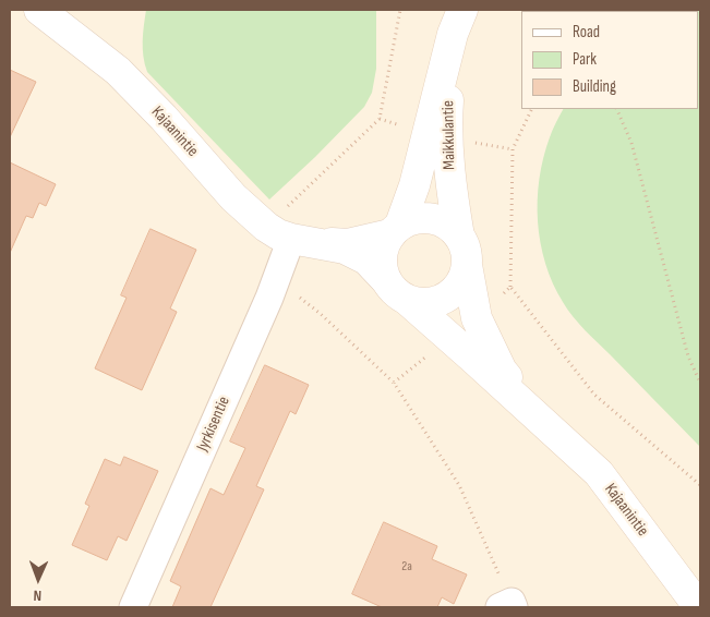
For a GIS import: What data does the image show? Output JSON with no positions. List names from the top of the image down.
{
  "streets": {
    "main road": ["Kajaanintie", "Maikkulantie"],
    "street": ["Jyrkisentie"]
  },
  "crossings": [
    ["Kajaanintie", "Maikkulantie"],
    ["Kajaanintie", "Jyrkisentie"]
  ],
  "house_numbers": ["2a"],
  "legend": ["Road", "Park", "Building"],
  "north": "bottom"
}
